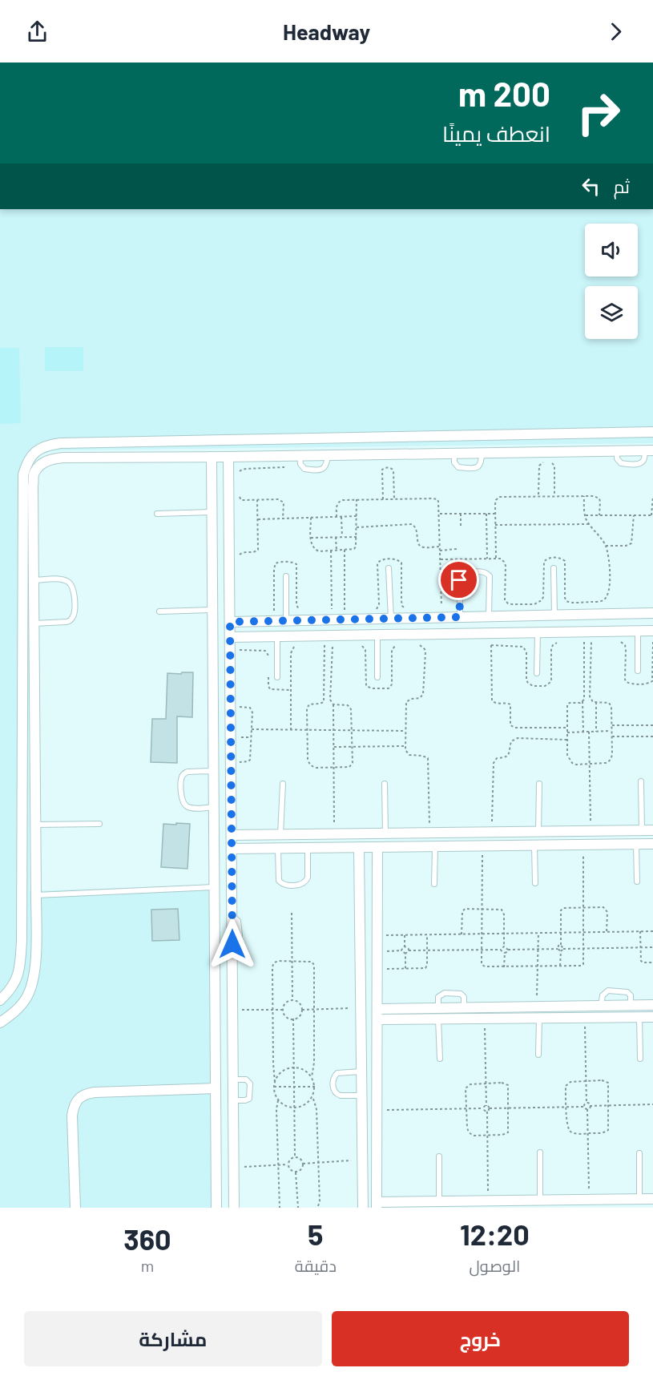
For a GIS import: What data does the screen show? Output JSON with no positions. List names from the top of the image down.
{
  "page": {
    "header": "Headway",
    "turn": ["200 m", "انعطف يمينًا"],
    "then": "ثم",
    "eta": [
      "12:20",
      "الوصول",
      "5",
      "دقيقة",
      "360",
      "m"
    ],
    "buttons": ["خروج", "مشاركة"]
  }
}
